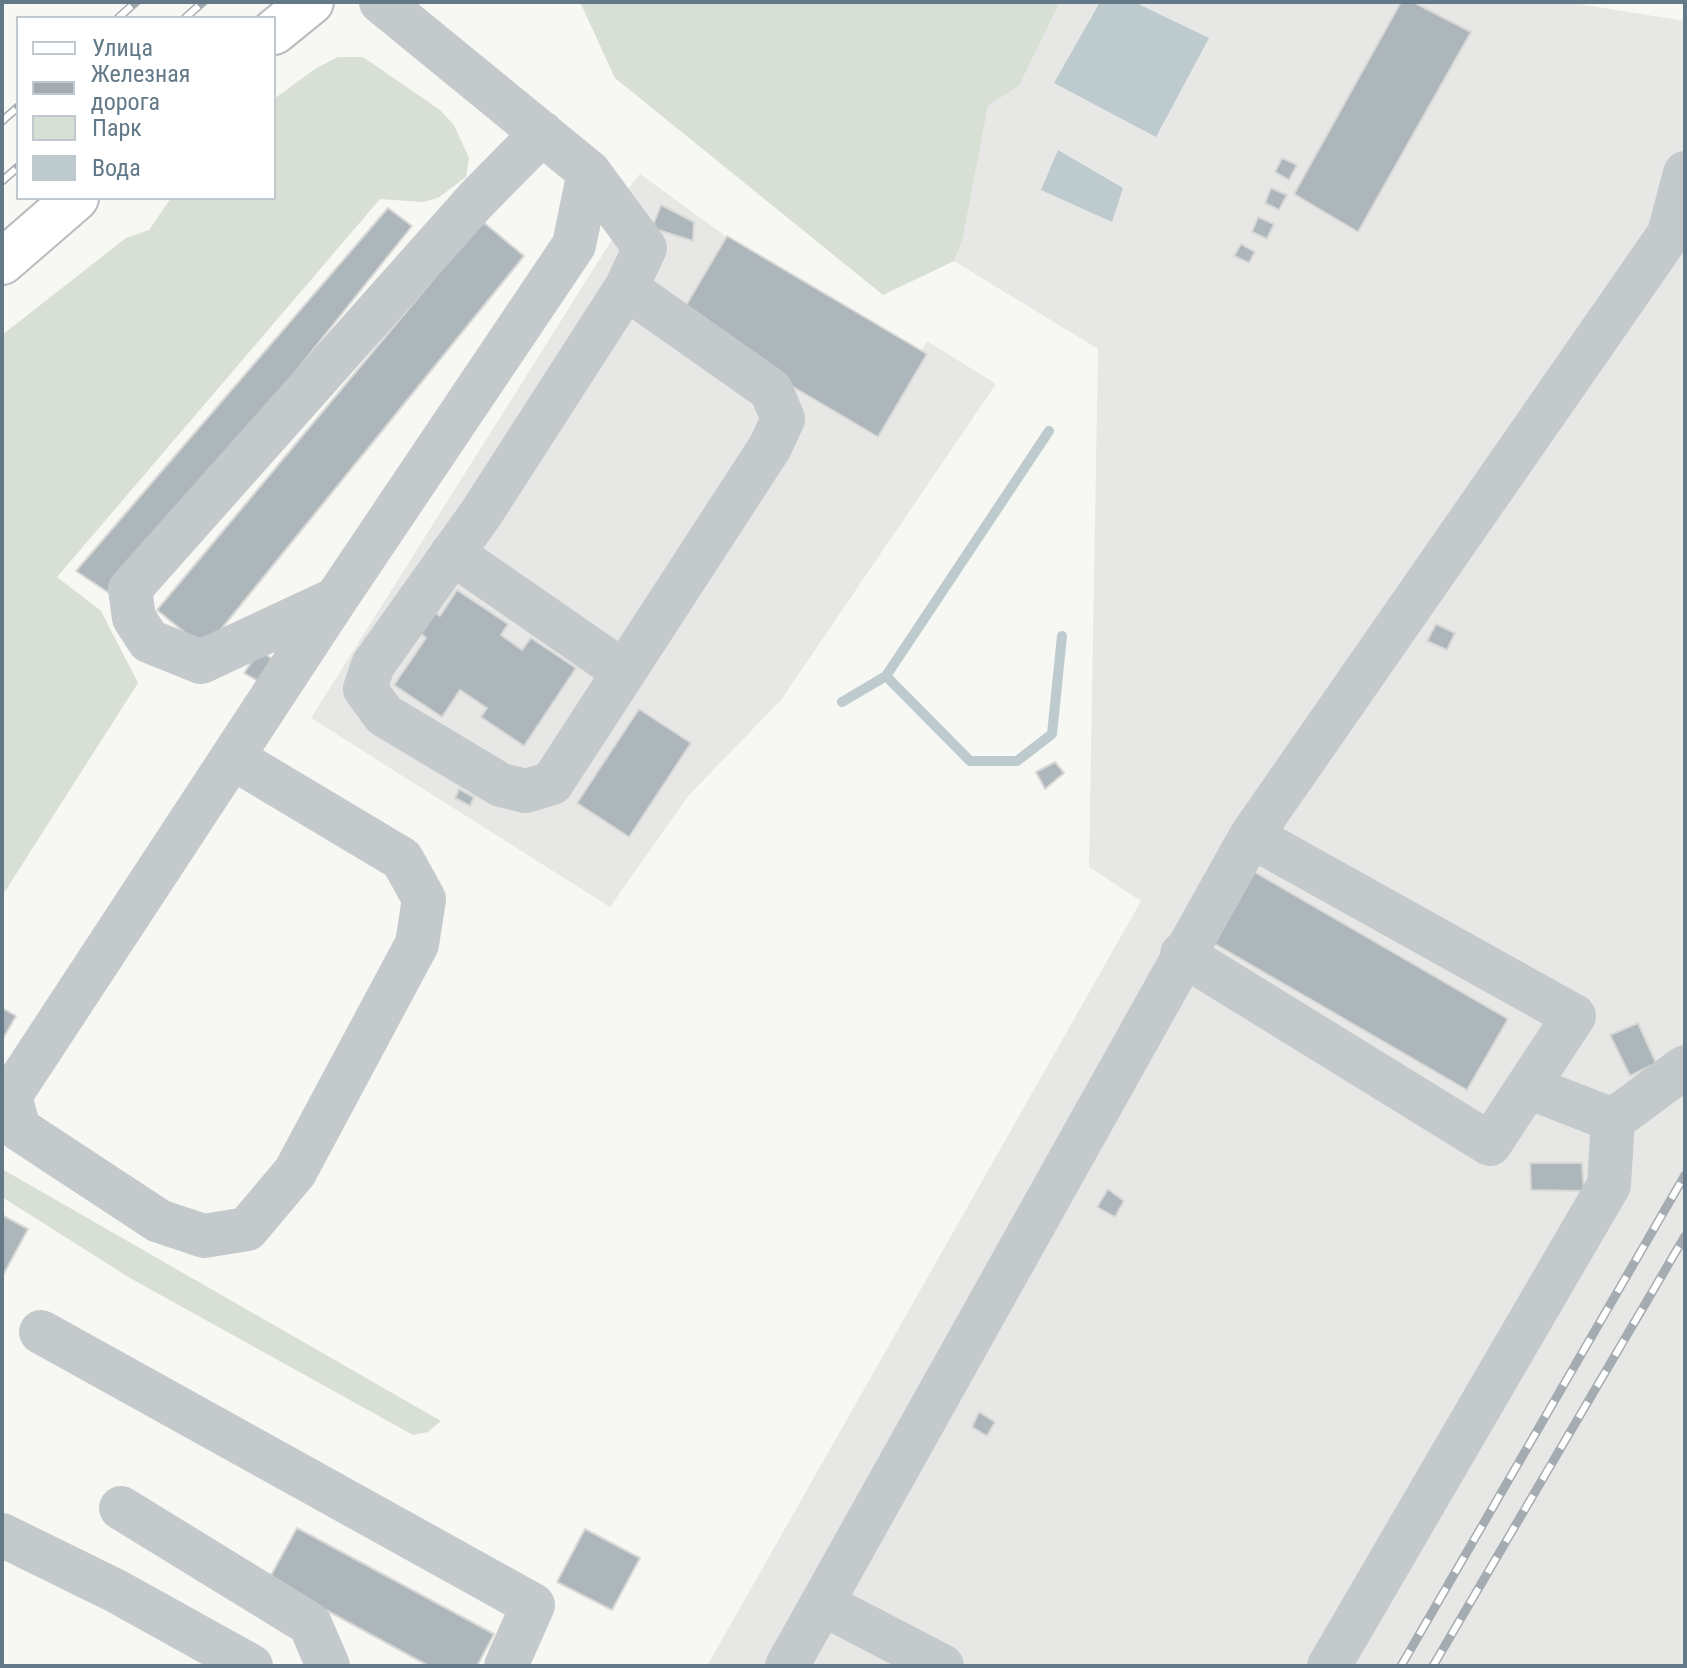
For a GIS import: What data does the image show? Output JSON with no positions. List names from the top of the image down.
{
  "legend": [
    "Улица",
    "Железная дорога",
    "Парк",
    "Вода"
  ]
}
